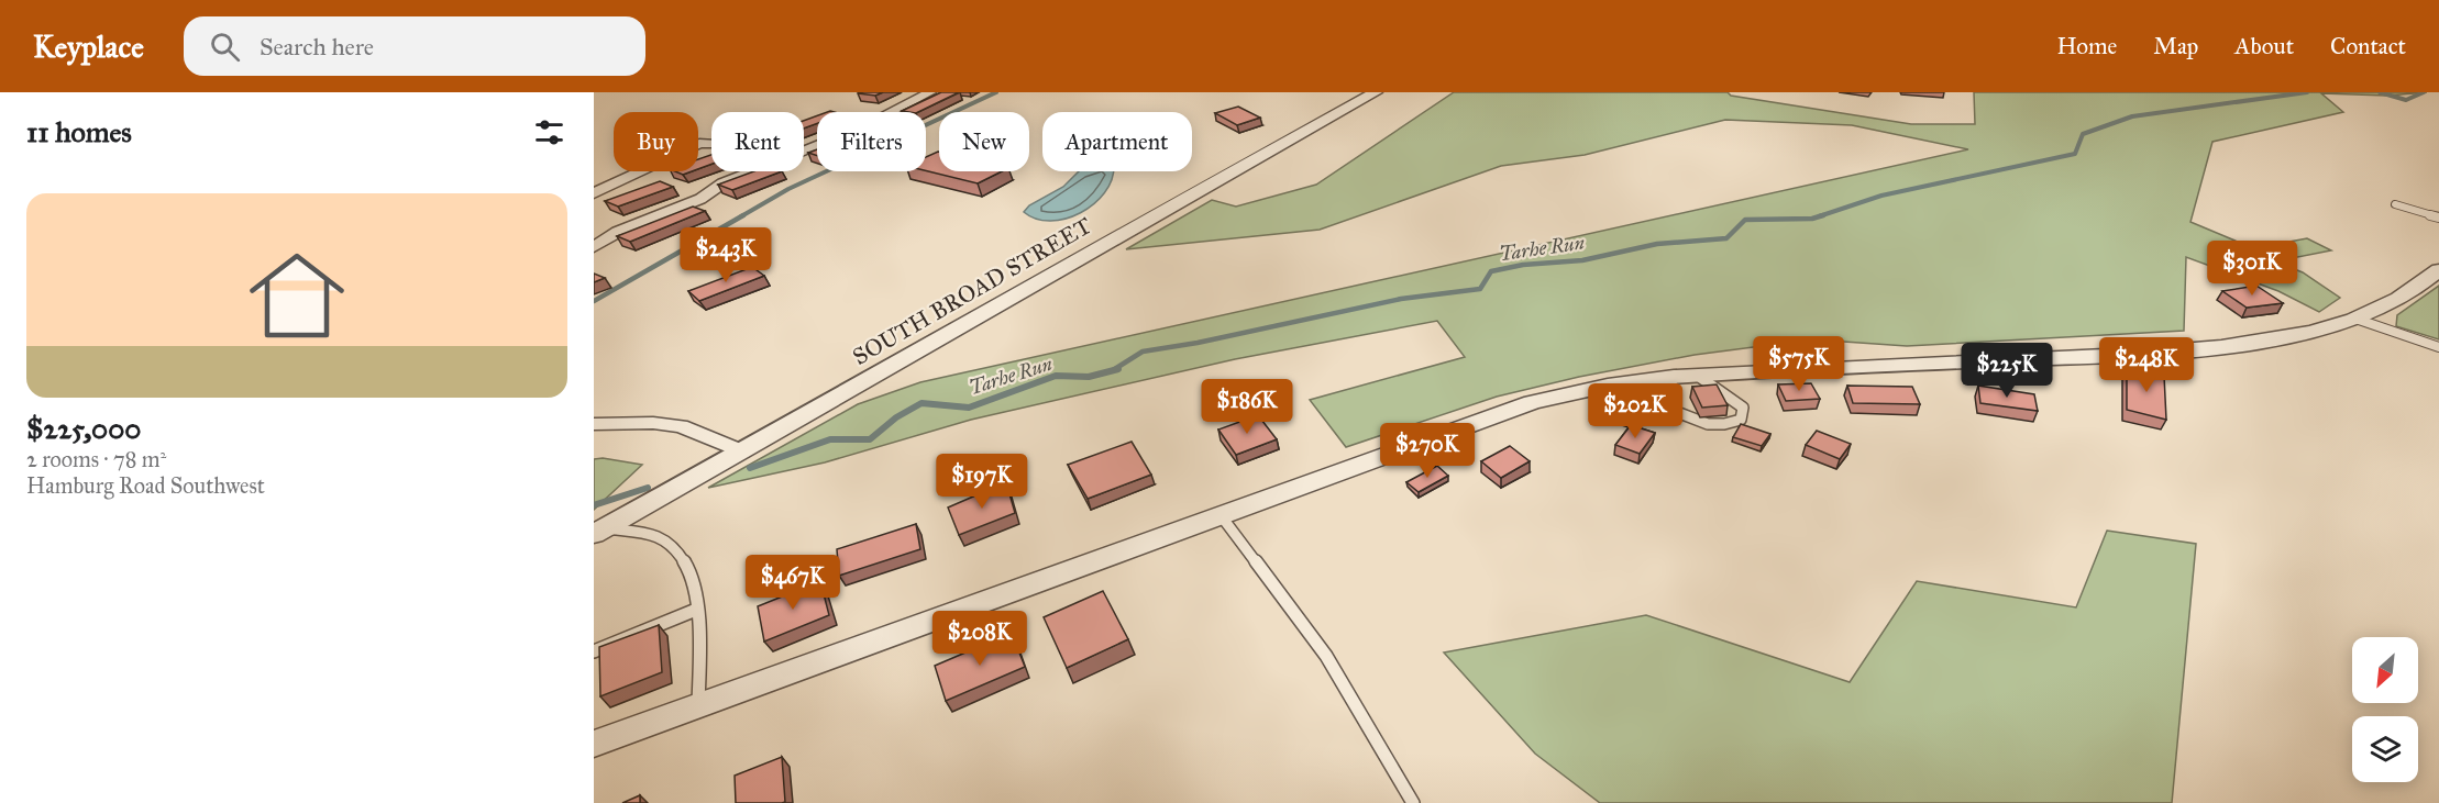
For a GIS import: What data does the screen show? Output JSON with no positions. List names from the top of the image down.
{
  "streets": {
    "street": ["SOUTH BROAD STREET"]
  },
  "water": ["Tarhe Run"],
  "north": "bottom left",
  "page": {
    "header": "Keyplace",
    "search": "Search here",
    "nav": [
      "Home",
      "Map",
      "About",
      "Contact"
    ],
    "heading": "11 homes",
    "chip": [
      "Buy",
      "Rent",
      "Filters",
      "New",
      "Apartment"
    ],
    "list": [
      {
        "name": "$225,000",
        "note": "2 rooms · 78 m² · Hamburg Road Southwest"
      }
    ],
    "price": [
      "$243K",
      "$301K",
      "$575K",
      "$248K",
      "$225K",
      "$186K",
      "$202K",
      "$270K",
      "$197K",
      "$467K",
      "$208K"
    ]
  }
}
